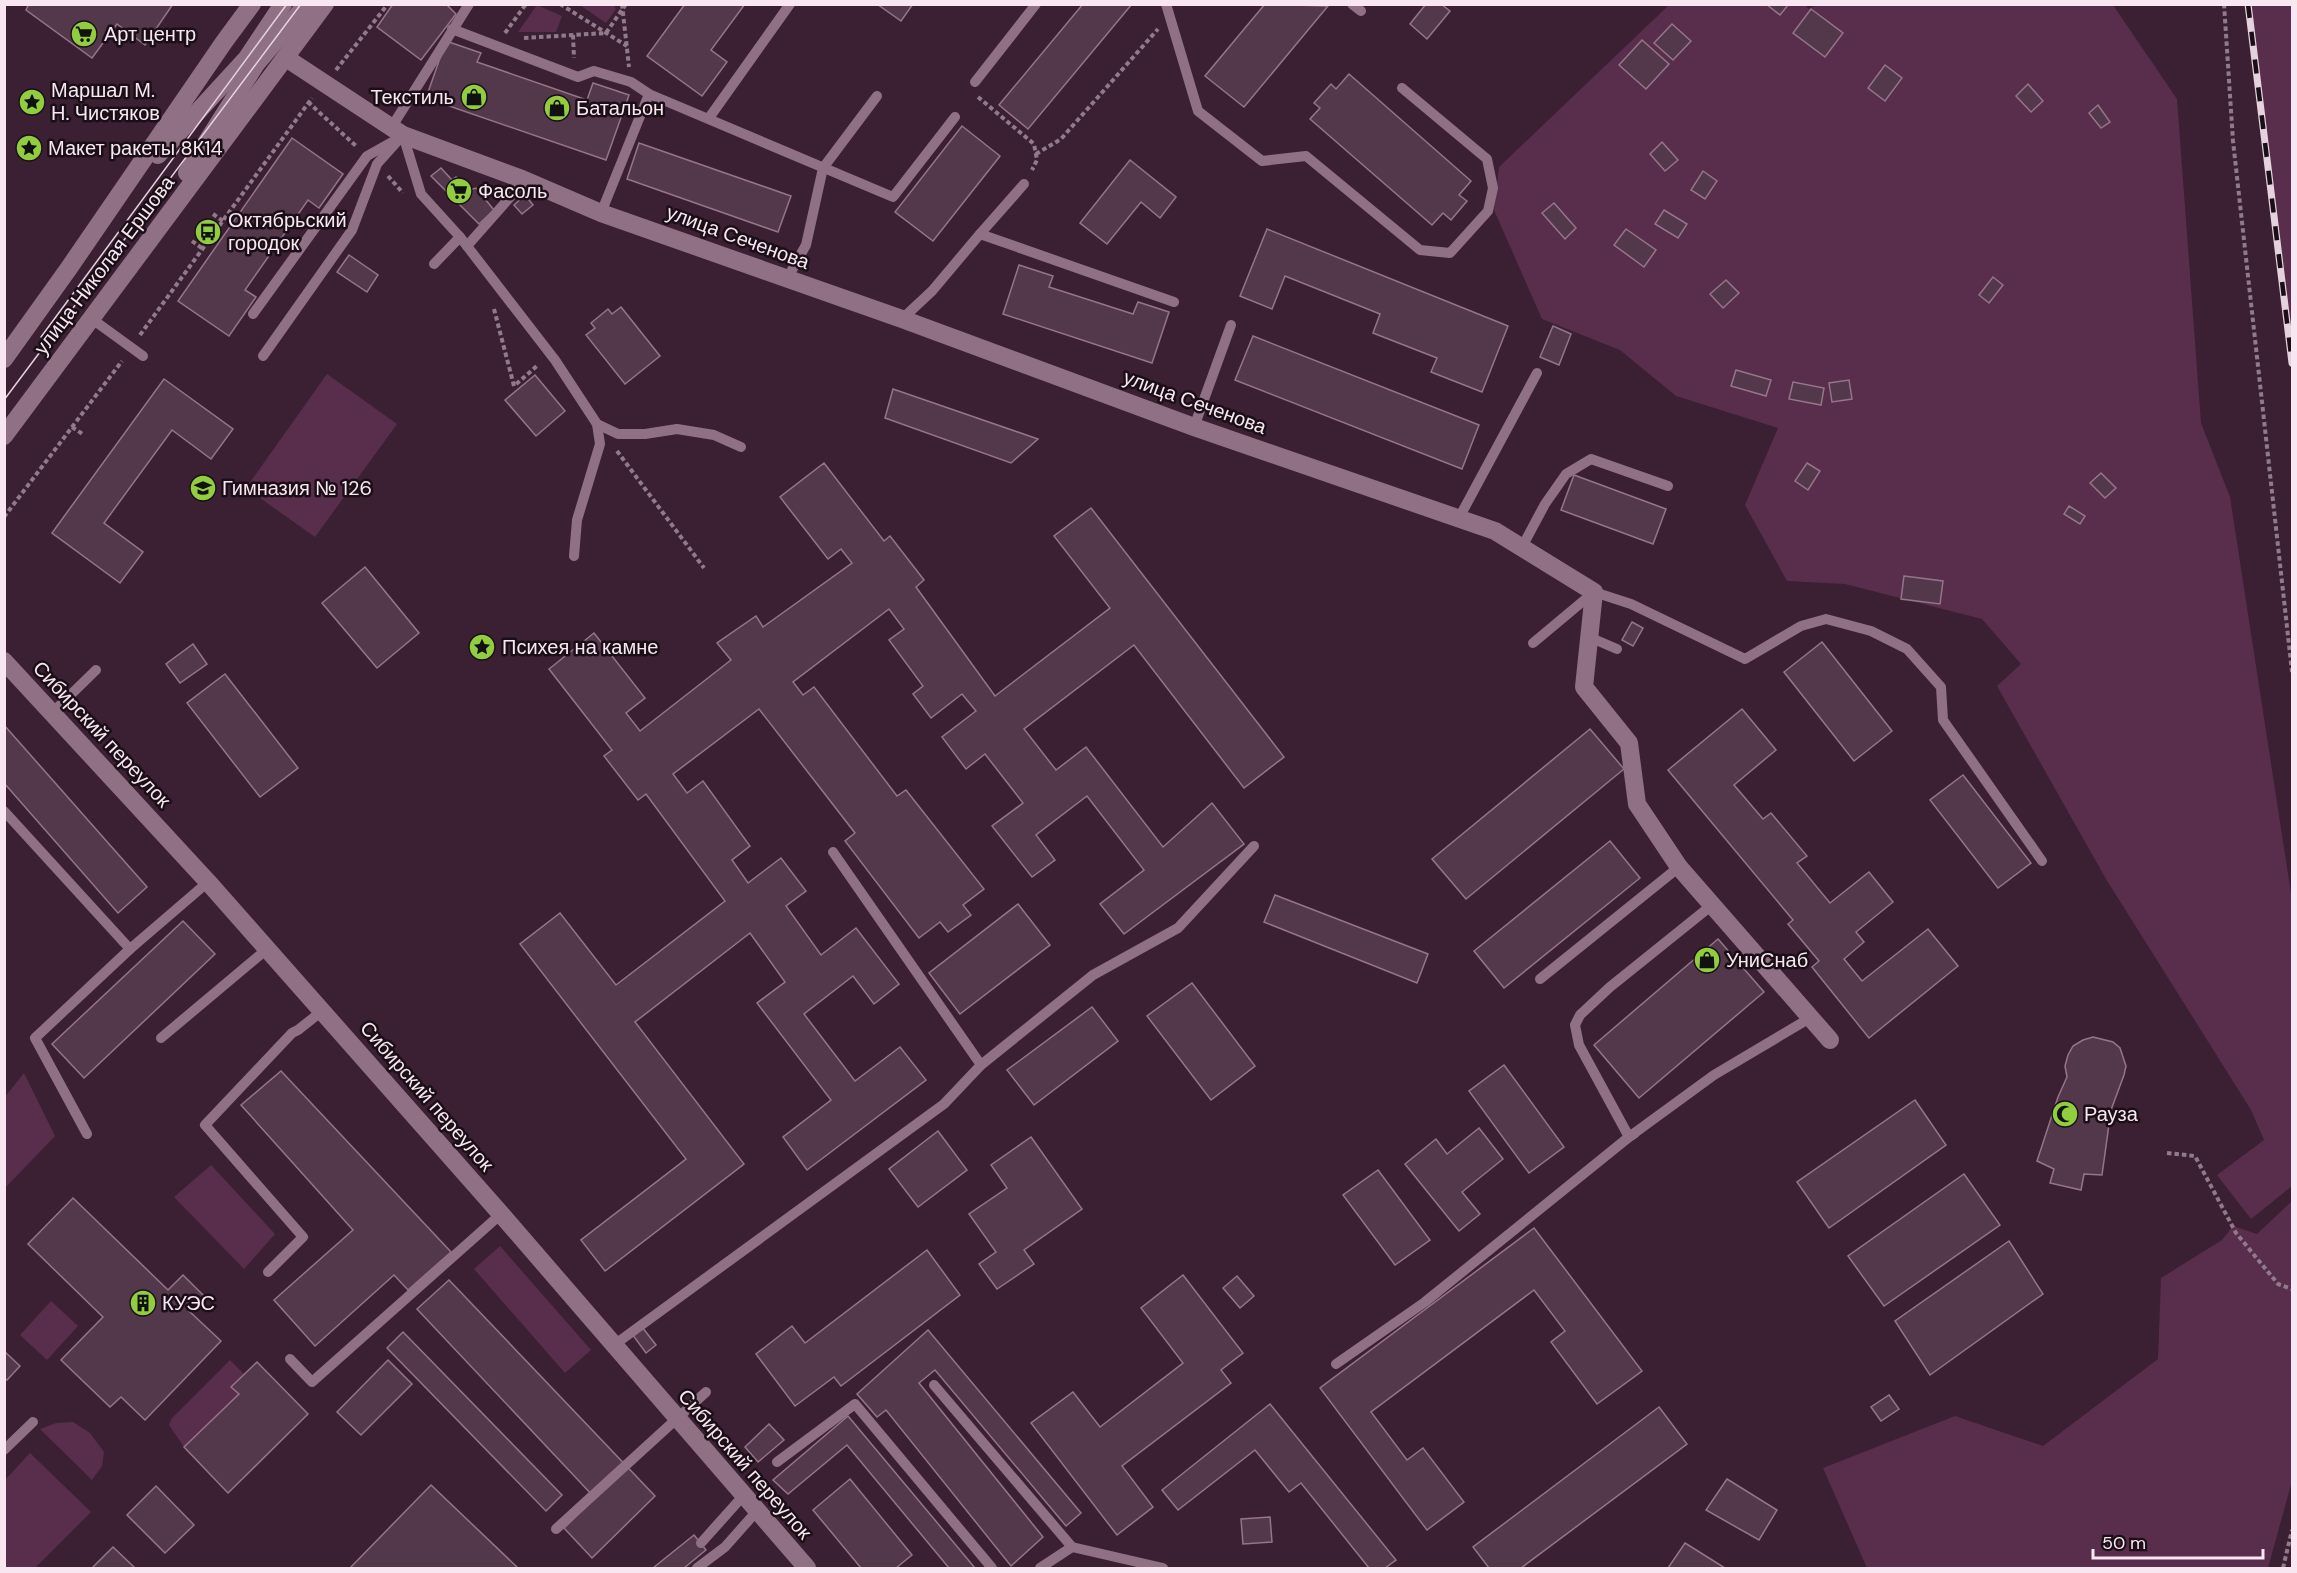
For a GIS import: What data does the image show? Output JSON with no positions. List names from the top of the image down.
{
  "streets": {
    "street": ["улица Сеченова", "улица Николая Ершова", "Сибирский переулок"]
  },
  "crossings": [
    ["улица Сеченова", "улица Николая Ершова"]
  ],
  "places": {
    "supermarket": ["Арт центр", "Фасоль"],
    "shop": ["Текстиль", "Батальон", "УниСнаб"],
    "place": ["Маршал М. Н. Чистяков", "Макет ракеты 8К14", "Психея на камне"],
    "bus stop": ["Октябрьский городок"],
    "school or university": ["Гимназия № 126"],
    "mosque": ["Рауза"],
    "building": ["КУЭС"]
  },
  "scale_bar": "50 m"
}
